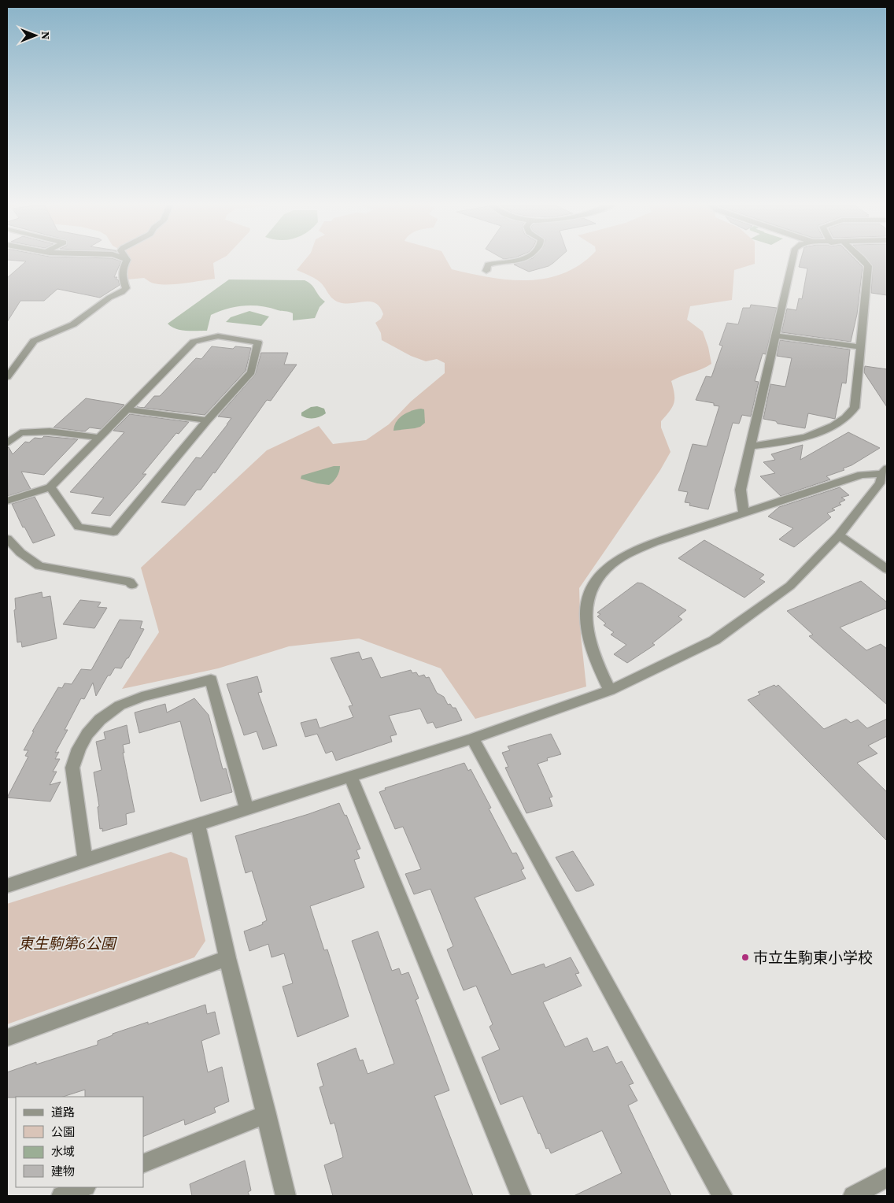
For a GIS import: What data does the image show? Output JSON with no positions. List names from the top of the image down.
{
  "parks": ["東生駒第6公園"],
  "places": ["市立生駒東小学校"],
  "legend": [
    "道路",
    "公園",
    "水域",
    "建物"
  ],
  "north": "right"
}
